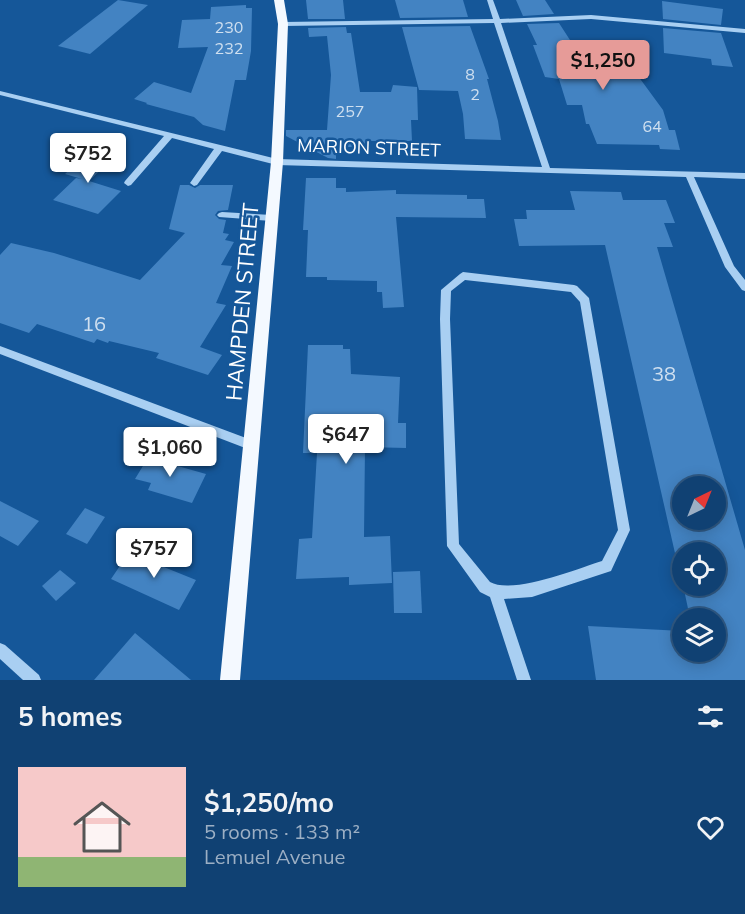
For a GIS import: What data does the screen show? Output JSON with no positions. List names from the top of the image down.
{
  "streets": {
    "main road": ["HAMPDEN STREET"],
    "street": ["MARION STREET"]
  },
  "crossings": [
    ["MARION STREET", "HAMPDEN STREET"]
  ],
  "house_numbers": [
    "230",
    "232",
    "8",
    "2",
    "257",
    "64",
    "16",
    "38"
  ],
  "north": "top right",
  "page": {
    "price": [
      "$1,250",
      "$752",
      "$647",
      "$1,060",
      "$757"
    ],
    "heading": "5 homes",
    "list": [
      {
        "name": "$1,250/mo",
        "note": "5 rooms · 133 m² · Lemuel Avenue"
      }
    ]
  }
}
